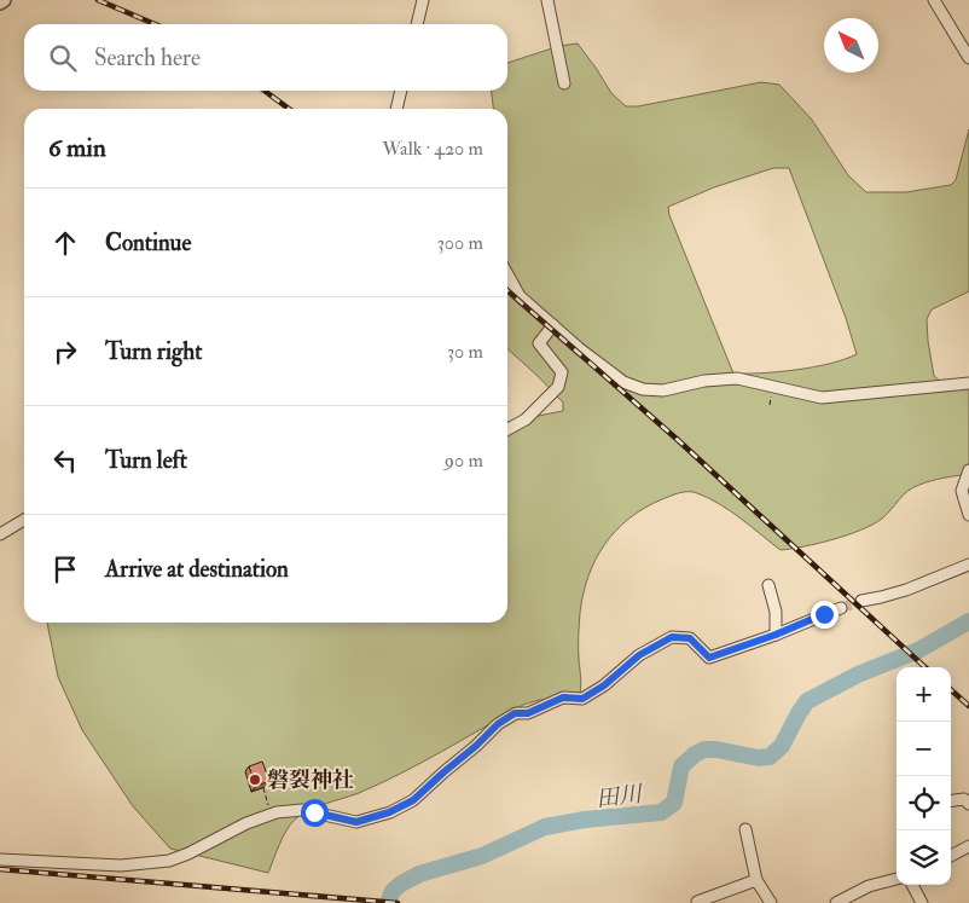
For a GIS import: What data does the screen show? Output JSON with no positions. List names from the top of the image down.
{
  "water": ["田川"],
  "places": ["磐裂神社"],
  "north": "top left",
  "page": {
    "search": "Search here",
    "heading": ["6 min", "Walk · 420 m"],
    "list": [
      ["Continue", "300 m"],
      ["Turn right", "30 m"],
      ["Turn left", "90 m"],
      "Arrive at destination"
    ],
    "map_buttons": ["+", "−"]
  }
}
